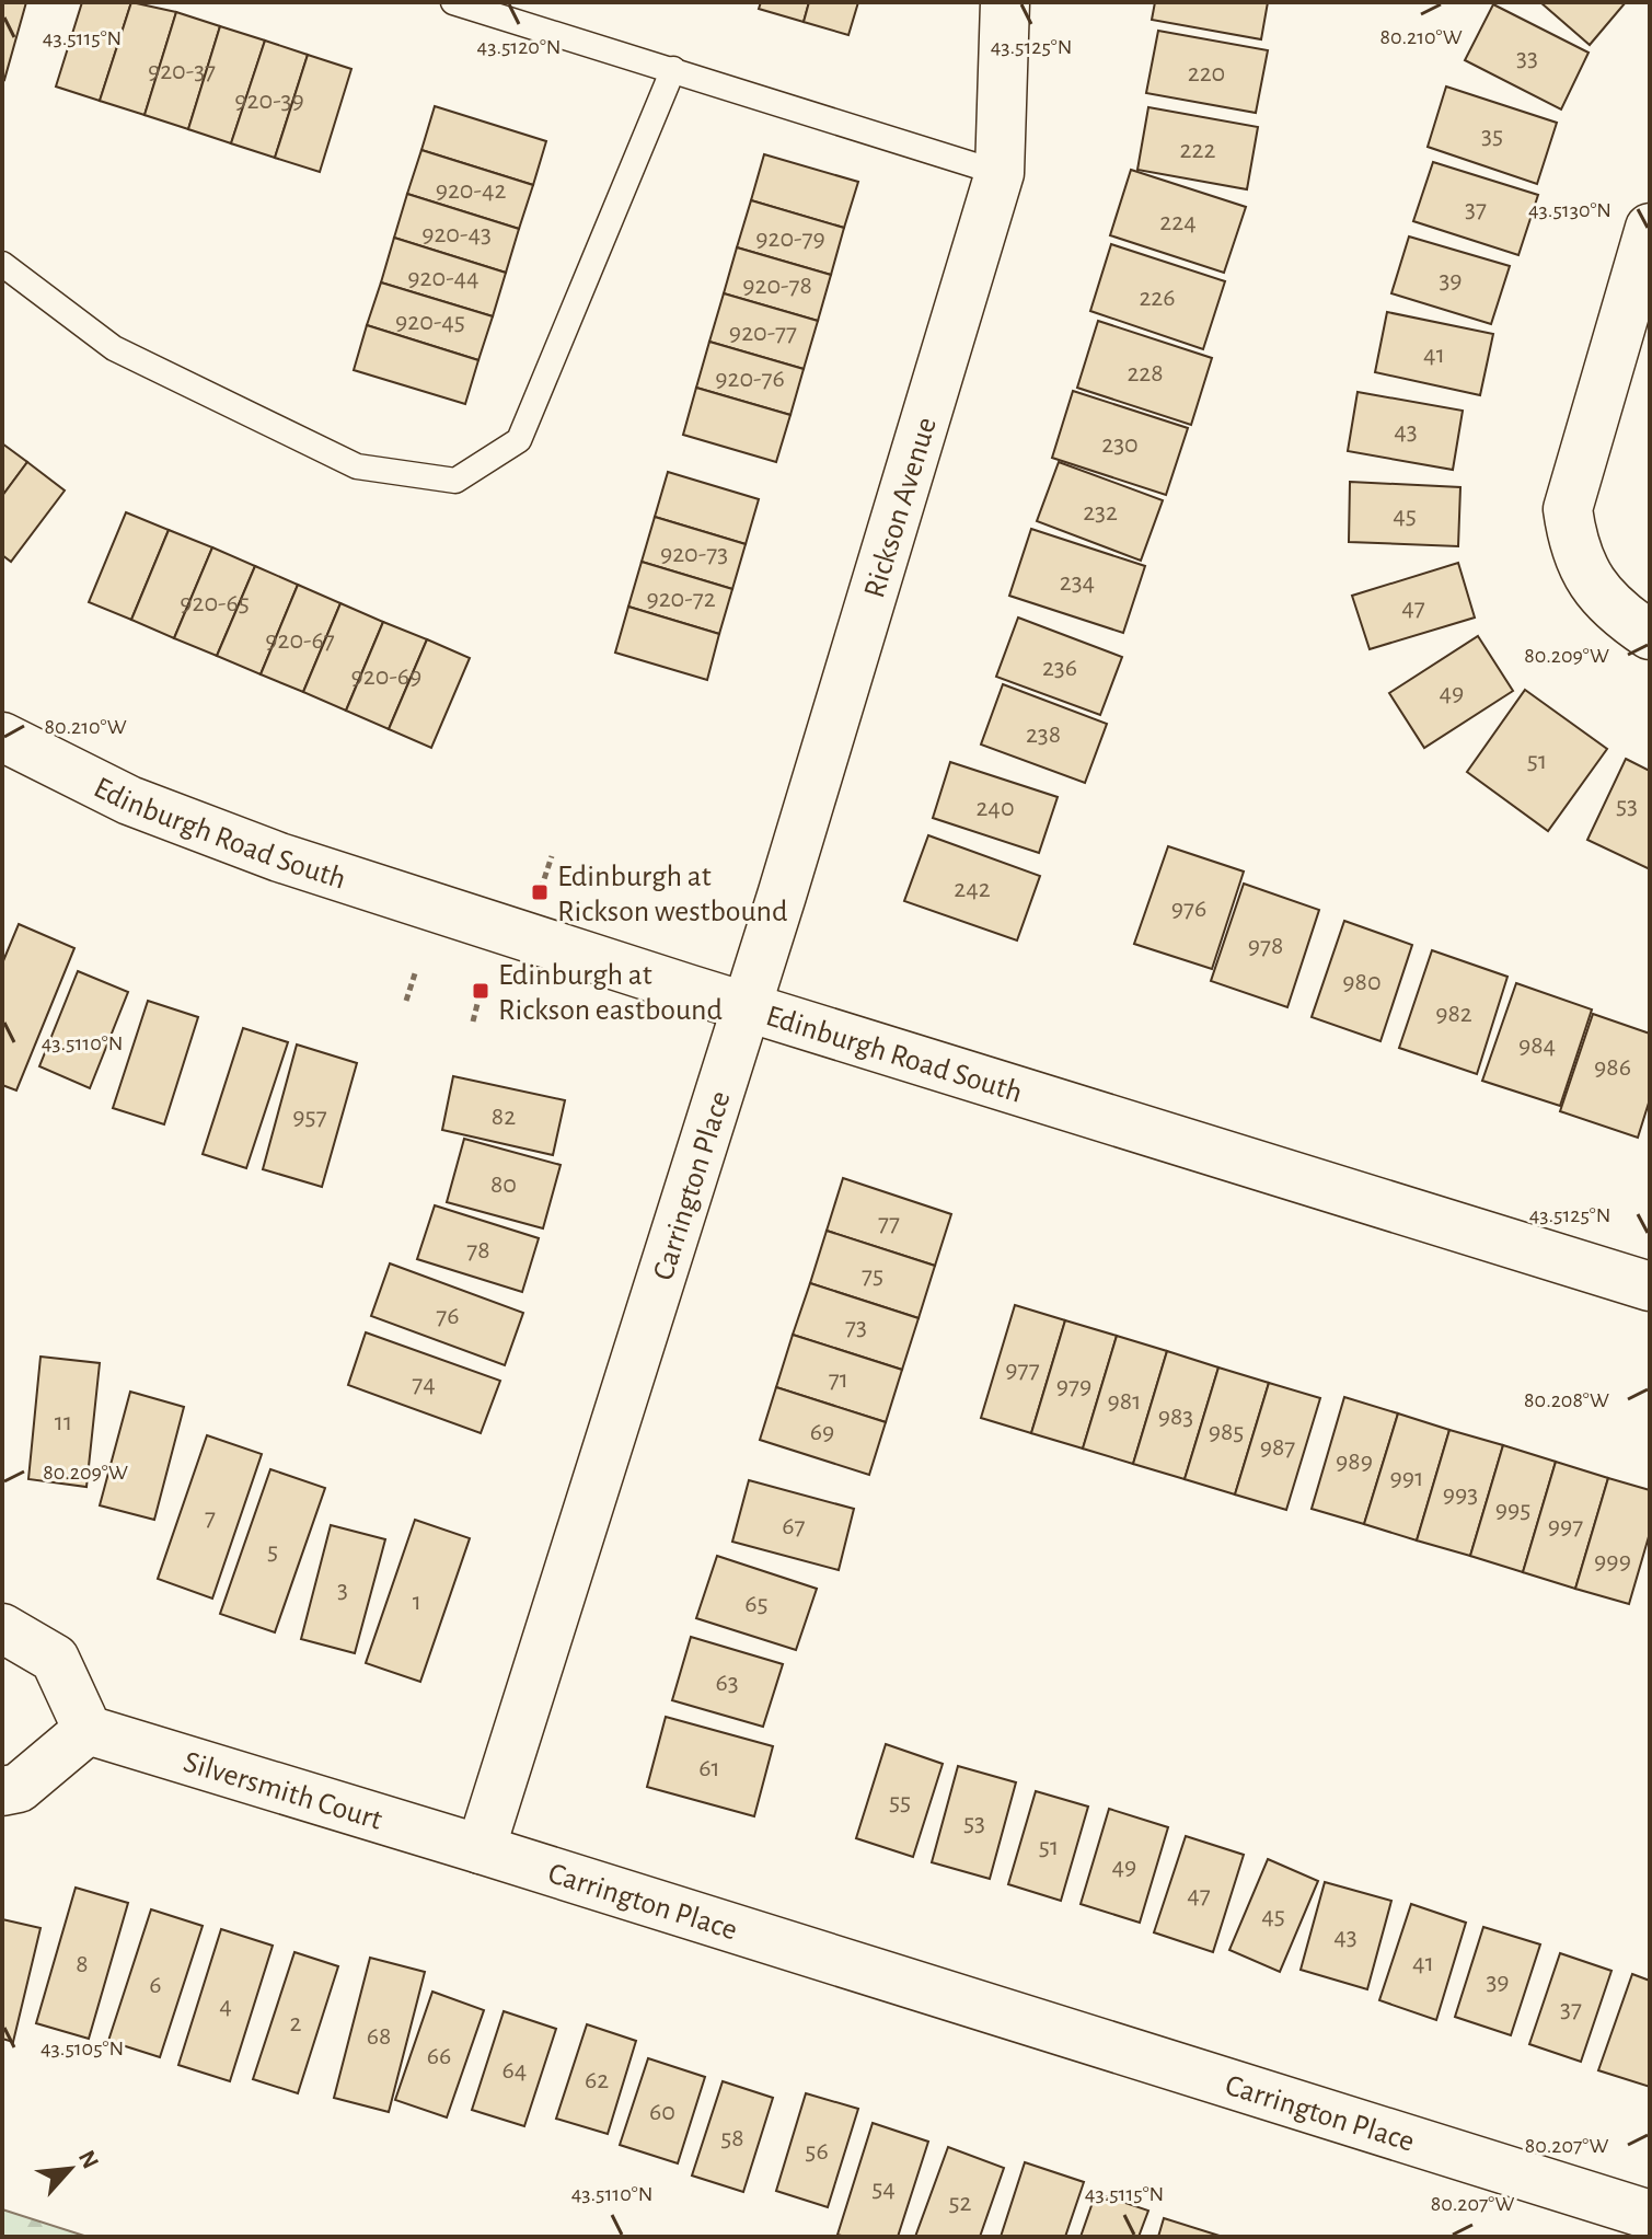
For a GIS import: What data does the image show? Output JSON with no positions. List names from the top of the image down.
{
  "streets": {
    "street": [
      "Rickson Avenue",
      "Edinburgh Road South",
      "Carrington Place",
      "Silversmith Court"
    ]
  },
  "crossings": [
    ["Rickson Avenue", "Edinburgh Road South"],
    ["Rickson Avenue", "Carrington Place"],
    ["Edinburgh Road South", "Carrington Place"],
    ["Carrington Place", "Silversmith Court"]
  ],
  "places": {
    "transit": ["Edinburgh at Rickson westbound", "Edinburgh at Rickson eastbound"]
  },
  "house_numbers": [
    "33",
    "920-37",
    "220",
    "920-39",
    "35",
    "222",
    "920-42",
    "37",
    "224",
    "920-43",
    "920-79",
    "920-44",
    "39",
    "920-78",
    "226",
    "920-45",
    "920-77",
    "41",
    "228",
    "920-76",
    "43",
    "230",
    "232",
    "45",
    "920-73",
    "234",
    "920-72",
    "920-65",
    "47",
    "920-67",
    "236",
    "920-69",
    "49",
    "238",
    "51",
    "53",
    "240",
    "242",
    "976",
    "978",
    "980",
    "982",
    "984",
    "986",
    "957",
    "82",
    "80",
    "77",
    "78",
    "75",
    "76",
    "73",
    "977",
    "71",
    "74",
    "979",
    "981",
    "983",
    "11",
    "69",
    "985",
    "987",
    "989",
    "991",
    "993",
    "995",
    "7",
    "67",
    "997",
    "5",
    "999",
    "3",
    "1",
    "65",
    "63",
    "61",
    "55",
    "53",
    "51",
    "49",
    "47",
    "45",
    "43",
    "41",
    "8",
    "39",
    "6",
    "4",
    "37",
    "2",
    "68",
    "66",
    "64",
    "62",
    "60",
    "58",
    "56",
    "54",
    "52"
  ],
  "north": "top right",
  "coordinates": [
    "80.210°W",
    "43.5115°N",
    "43.5120°N",
    "43.5125°N",
    "43.5130°N",
    "80.209°W",
    "43.5110°N",
    "80.208°W",
    "43.5105°N",
    "80.207°W"
  ]
}
